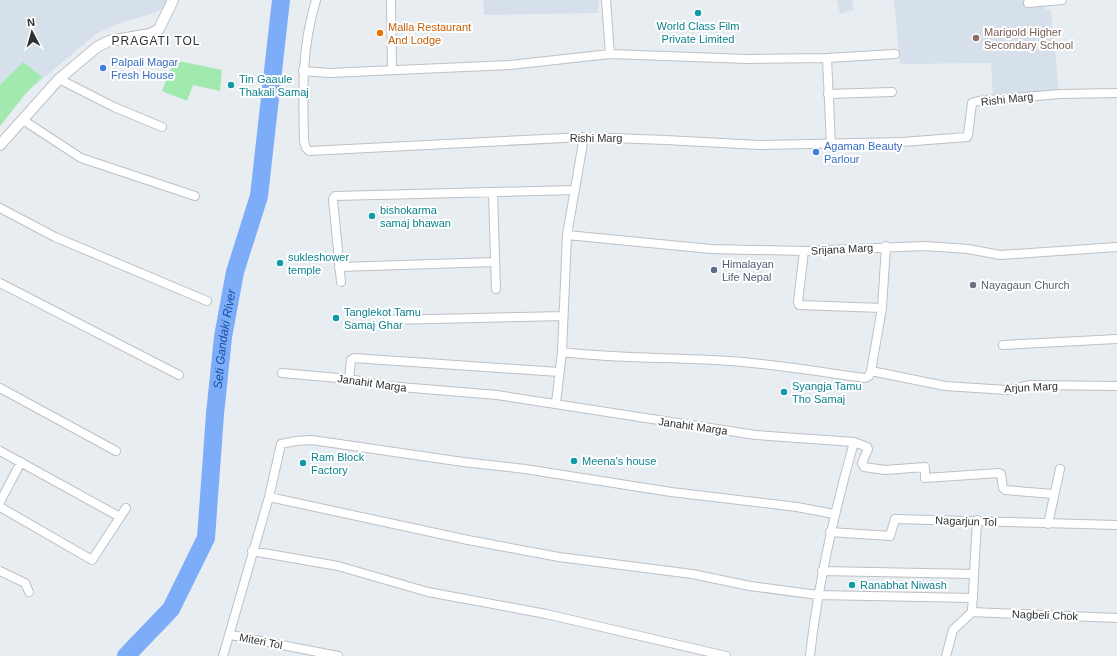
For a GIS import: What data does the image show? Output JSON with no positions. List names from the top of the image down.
{
  "streets": {
    "street": [
      "Rishi Marg",
      "Srijana Marg",
      "Janahit Marga",
      "Arjun Marg",
      "Nagarjun Tol",
      "Nagbeli Chok",
      "Miteri Tol"
    ]
  },
  "districts": ["PRAGATI TOL"],
  "water": ["Seti Gandaki River"],
  "places": [
    "World Class Film Private Limited",
    "Malla Restaurant And Lodge",
    "Marigold Higher Secondary School",
    "Palpali Magar Fresh House",
    "Tin Gaaule Thakali Samaj",
    "Agaman Beauty Parlour",
    "bishokarma samaj bhawan",
    "sukleshower temple",
    "Himalayan Life Nepal",
    "Nayagaun Church",
    "Tanglekot Tamu Samaj Ghar",
    "Syangja Tamu Tho Samaj",
    "Meena's house",
    "Ram Block Factory",
    "Ranabhat Niwash"
  ],
  "north": "top"
}
